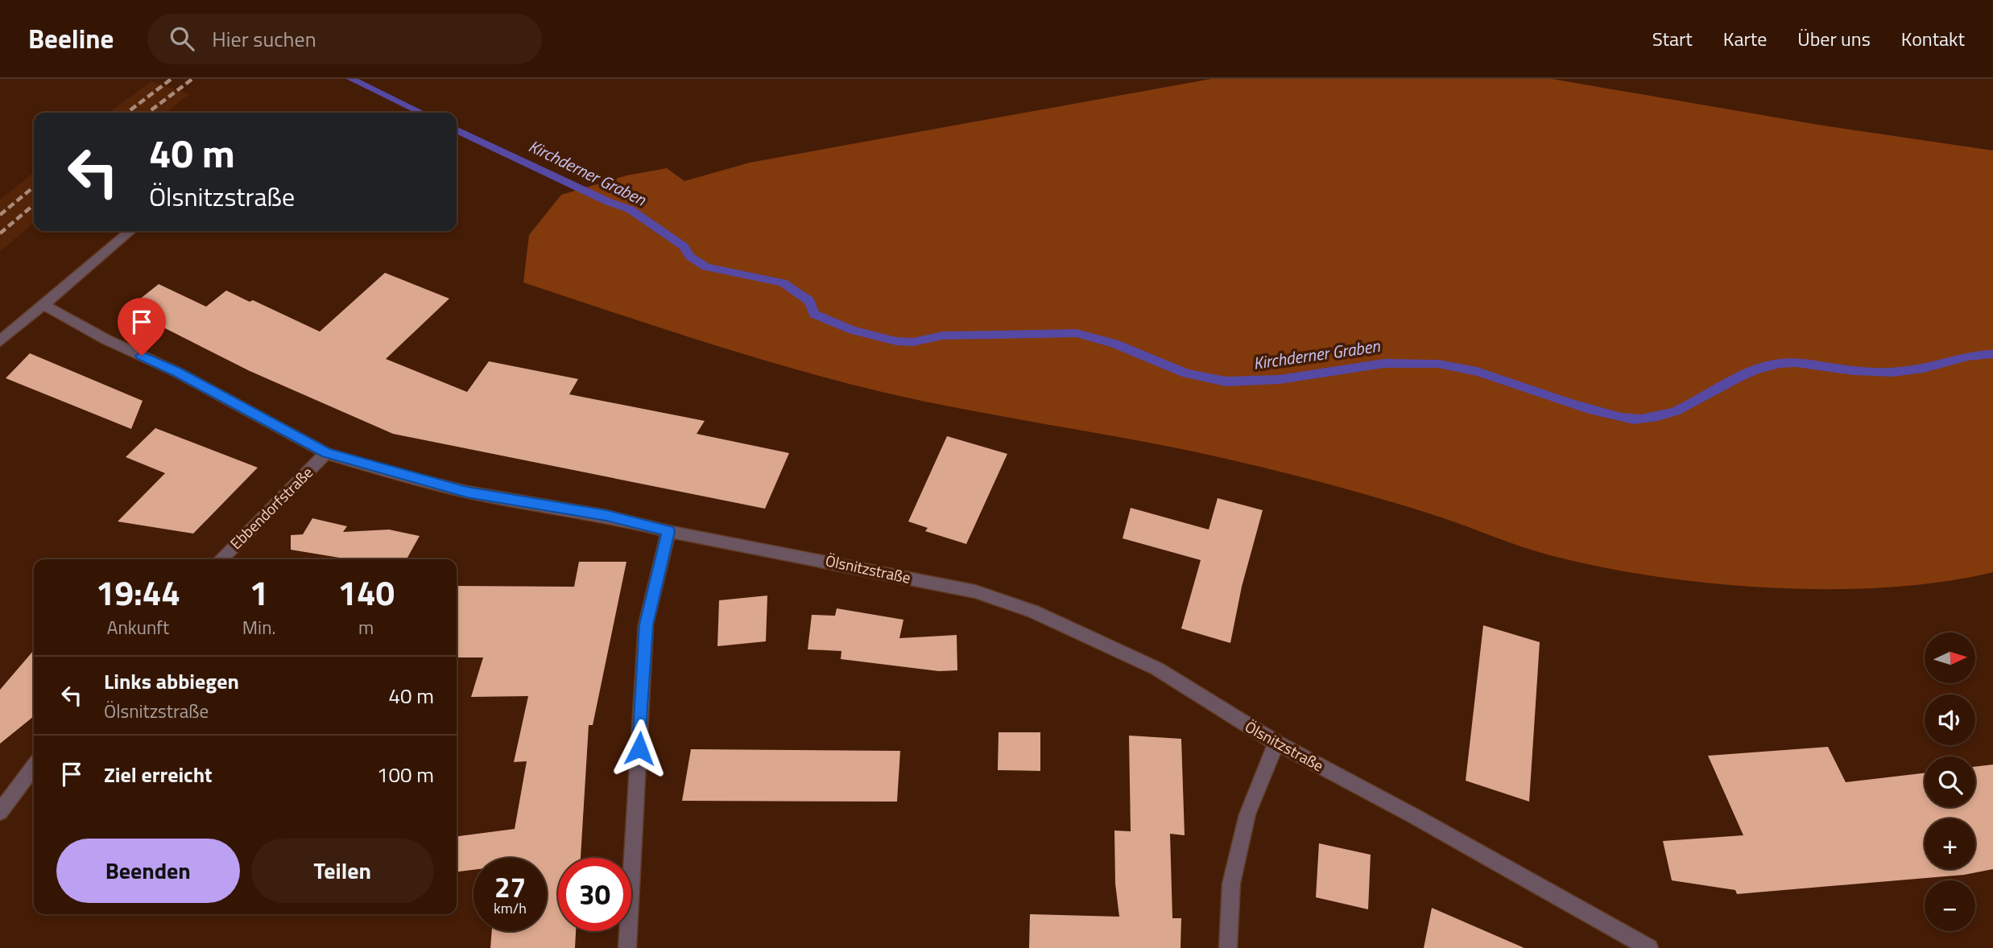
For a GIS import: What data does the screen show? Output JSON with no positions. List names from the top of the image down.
{
  "streets": {
    "street": ["Ebbendorfstraße", "Ölsnitzstraße"]
  },
  "crossings": [
    ["Ebbendorfstraße", "Ölsnitzstraße"]
  ],
  "water": ["Kirchderner Graben"],
  "north": "right",
  "page": {
    "header": "Beeline",
    "search": "Hier suchen",
    "nav": [
      "Start",
      "Karte",
      "Über uns",
      "Kontakt"
    ],
    "turn": ["40 m", "Ölsnitzstraße"],
    "eta": [
      "19:44",
      "Ankunft",
      "1",
      "Min.",
      "140",
      "m"
    ],
    "map_buttons": ["+", "−"],
    "list": [
      {
        "name": "Links abbiegen",
        "note": "Ölsnitzstraße",
        "value": "40 m"
      },
      {
        "name": "Ziel erreicht",
        "value": "100 m"
      }
    ],
    "buttons": ["Beenden", "Teilen"],
    "speed": "27 km/h",
    "limit": "30"
  }
}
